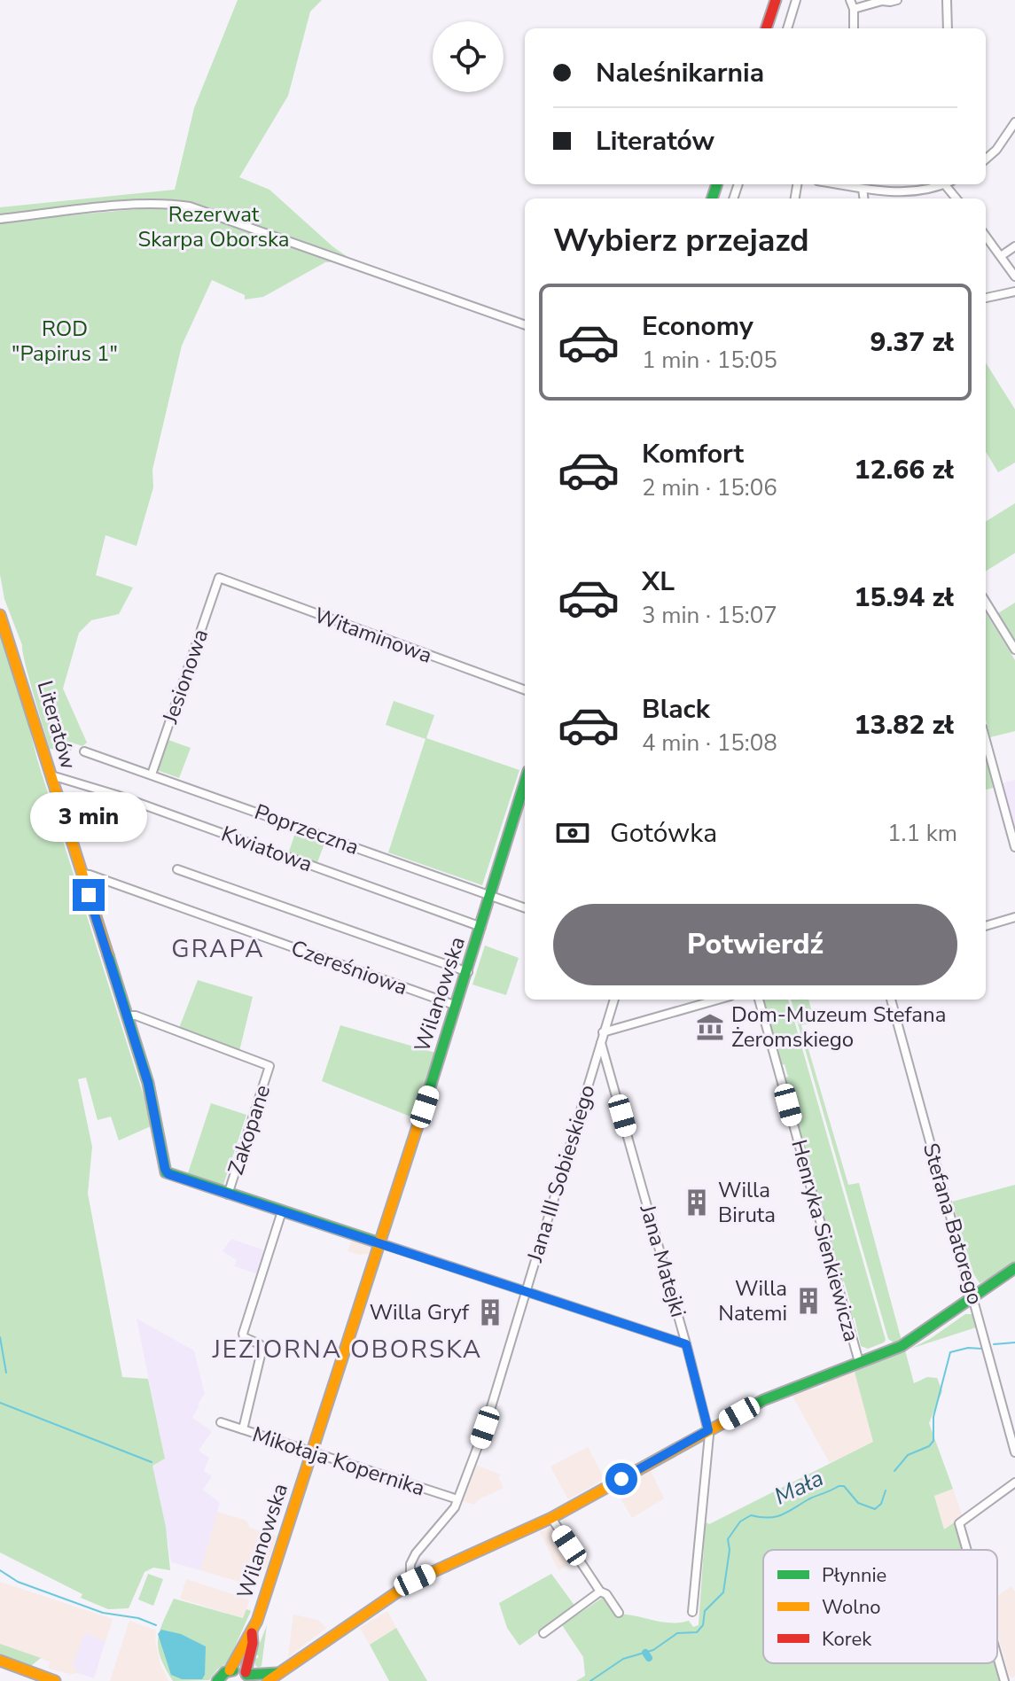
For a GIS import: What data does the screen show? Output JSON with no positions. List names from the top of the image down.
{
  "streets": {
    "street": [
      "Witaminowa",
      "Jesionowa",
      "Literatów",
      "Poprzeczna",
      "Kwiatowa",
      "Czereśniowa",
      "Wilanowska",
      "Zakopane",
      "Jana III Sobieskiego",
      "Stefana Batorego",
      "Henryka Sienkiewicza",
      "Jana Matejki",
      "Mikołaja Kopernika"
    ]
  },
  "crossings": [
    ["Witaminowa", "Jesionowa"],
    ["Jesionowa", "Poprzeczna"],
    ["Literatów", "Kwiatowa"],
    ["Literatów", "Czereśniowa"],
    ["Literatów", "Zakopane"],
    ["Poprzeczna", "Wilanowska"],
    ["Kwiatowa", "Wilanowska"],
    ["Czereśniowa", "Wilanowska"],
    ["Wilanowska", "Mikołaja Kopernika"],
    ["Jana III Sobieskiego", "Jana Matejki"],
    ["Jana III Sobieskiego", "Mikołaja Kopernika"]
  ],
  "districts": ["GRAPA", "JEZIORNA OBORSKA"],
  "water": ["Mała"],
  "parks": ["Rezerwat Skarpa Oborska", "ROD \"Papirus 1\""],
  "places": {
    "museum": ["Dom-Muzeum Stefana Żeromskiego"],
    "building": ["Willa Biruta", "Willa Natemi", "Willa Gryf"]
  },
  "legend": ["Płynnie", "Wolno", "Korek"],
  "page": {
    "banner": ["Naleśnikarnia", "Literatów"],
    "heading": "Wybierz przejazd",
    "list": [
      {
        "name": "Economy",
        "note": "1 min · 15:05",
        "value": "9.37 zł"
      },
      {
        "name": "Komfort",
        "note": "2 min · 15:06",
        "value": "12.66 zł"
      },
      {
        "name": "XL",
        "note": "3 min · 15:07",
        "value": "15.94 zł"
      },
      {
        "name": "Black",
        "note": "4 min · 15:08",
        "value": "13.82 zł"
      }
    ],
    "bubble": "3 min",
    "pay": ["Gotówka", "1.1 km"],
    "buttons": "Potwierdź"
  }
}
